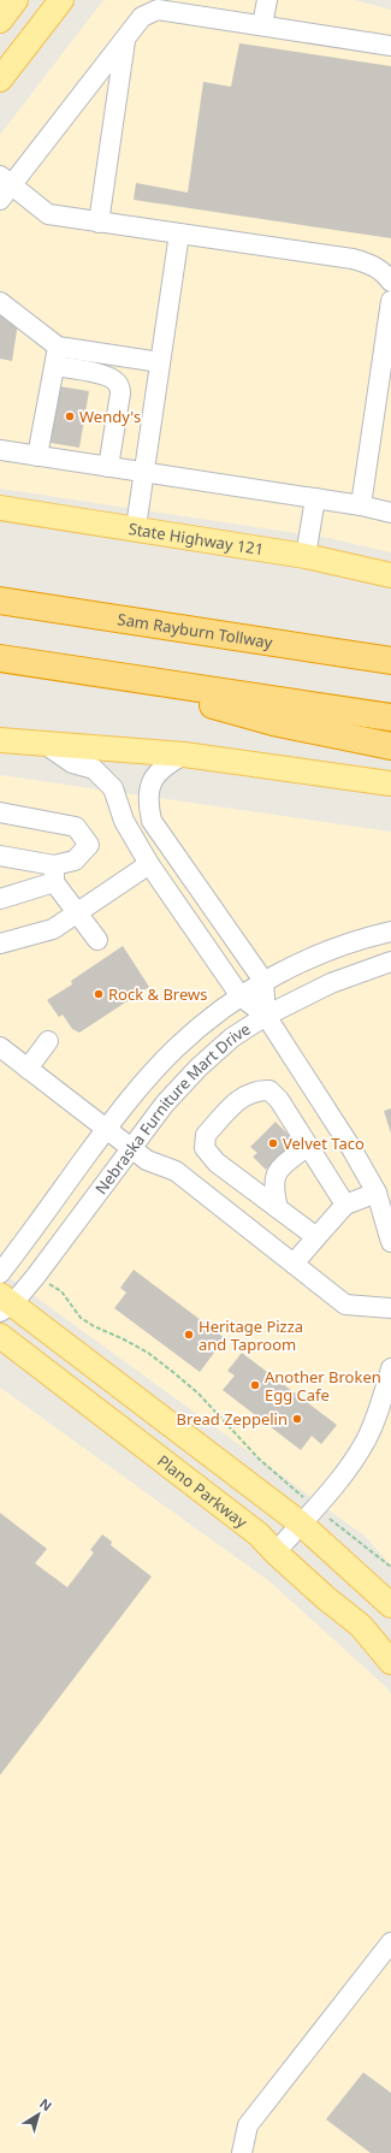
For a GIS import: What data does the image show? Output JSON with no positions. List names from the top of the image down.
{
  "streets": {
    "highway": ["Sam Rayburn Tollway"],
    "main road": ["State Highway 121", "Plano Parkway"],
    "street": ["Nebraska Furniture Mart Drive"]
  },
  "places": [
    "Wendy's",
    "Rock & Brews",
    "Velvet Taco",
    "Heritage Pizza and Taproom",
    "Another Broken Egg Cafe",
    "Bread Zeppelin"
  ],
  "north": "top right"
}
